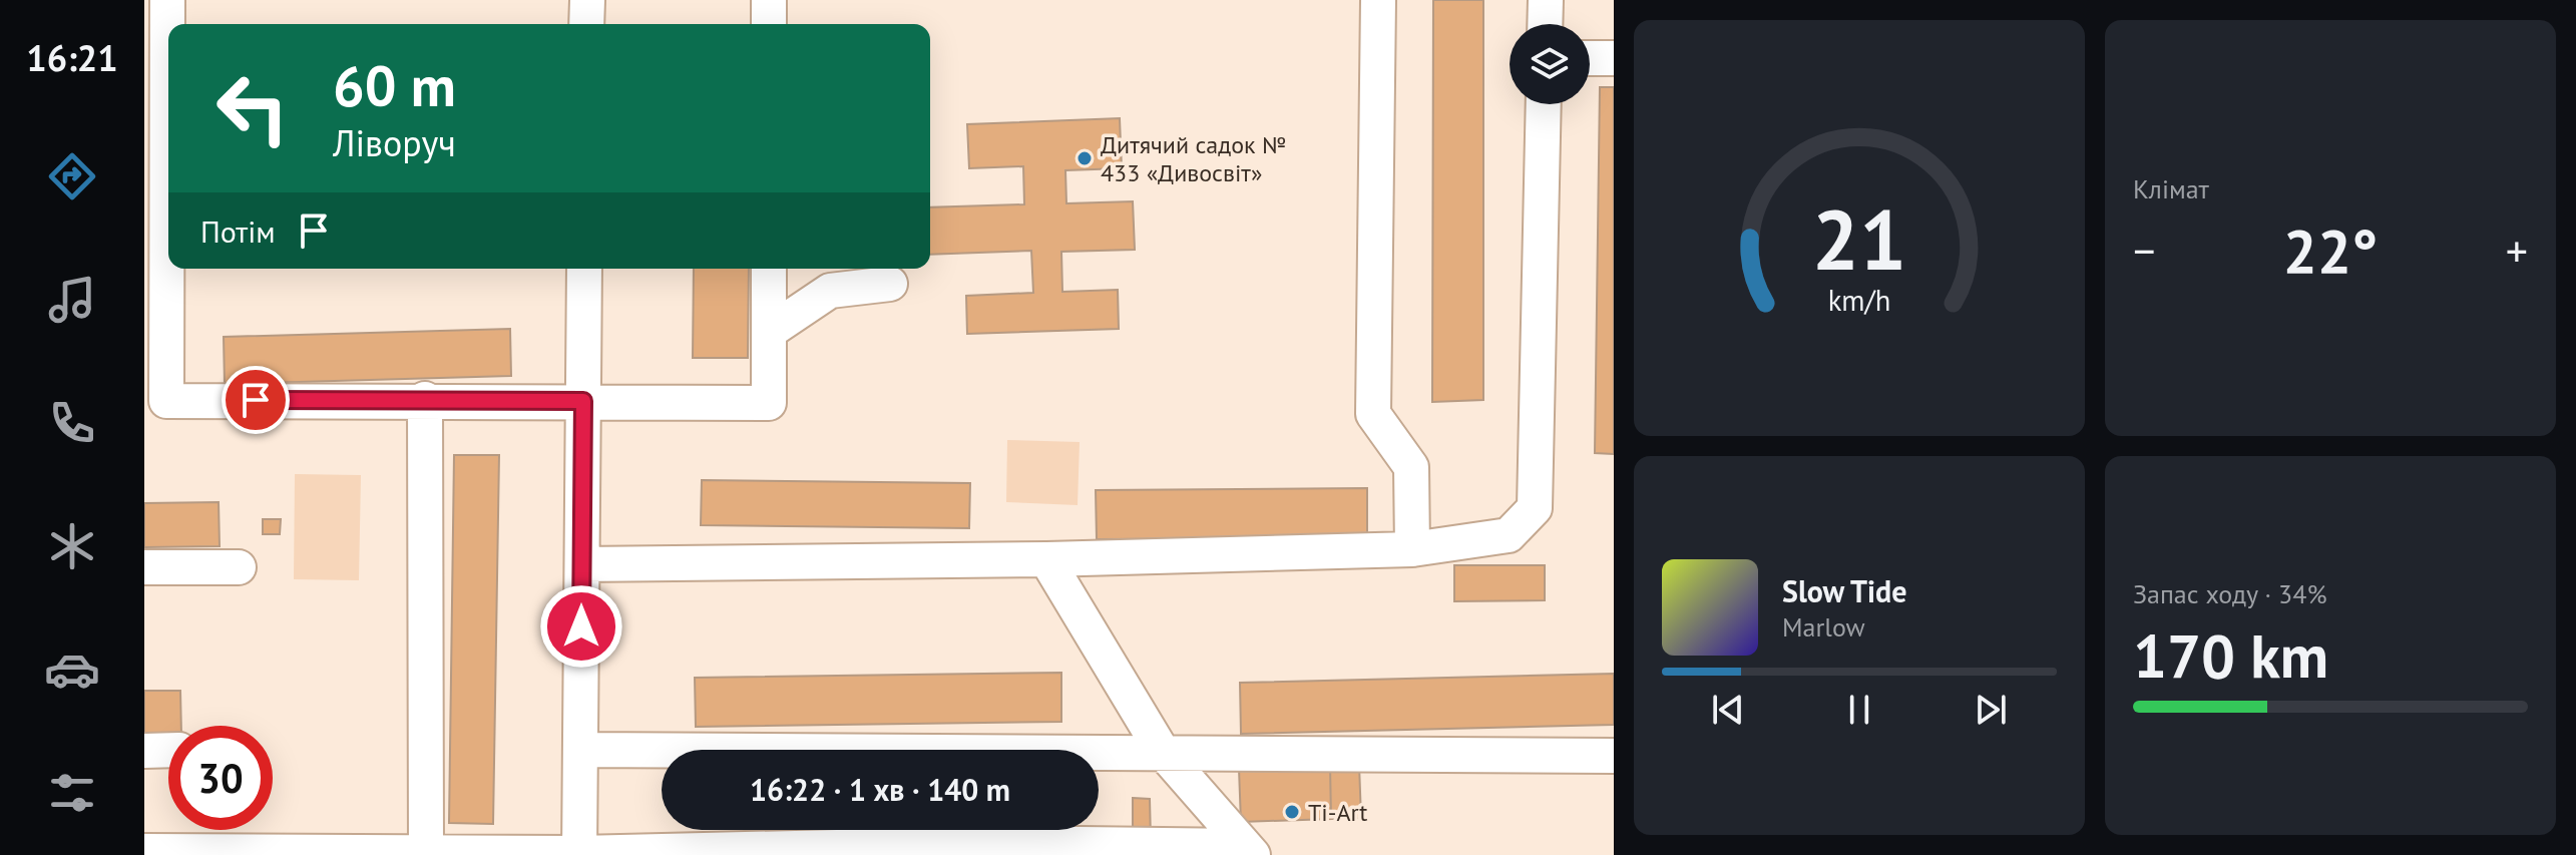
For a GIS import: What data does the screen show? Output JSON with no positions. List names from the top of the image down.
{
  "places": ["Дитячий садок № 433 «Дивосвіт»", "Ti-Art"],
  "page": {
    "tabs": "16:21",
    "tile": [
      "Клімат",
      ["Запас ходу · 34%", "170 km"]
    ],
    "turn": ["60 m", "Ліворуч"],
    "then": "Потім",
    "heat": ["−", "22°", "+"],
    "song": ["Slow Tide", "Marlow"],
    "limit": "30",
    "trip": "16:22 · 1 хв · 140 m",
    "gauge": ["21", "km/h"]
  }
}
